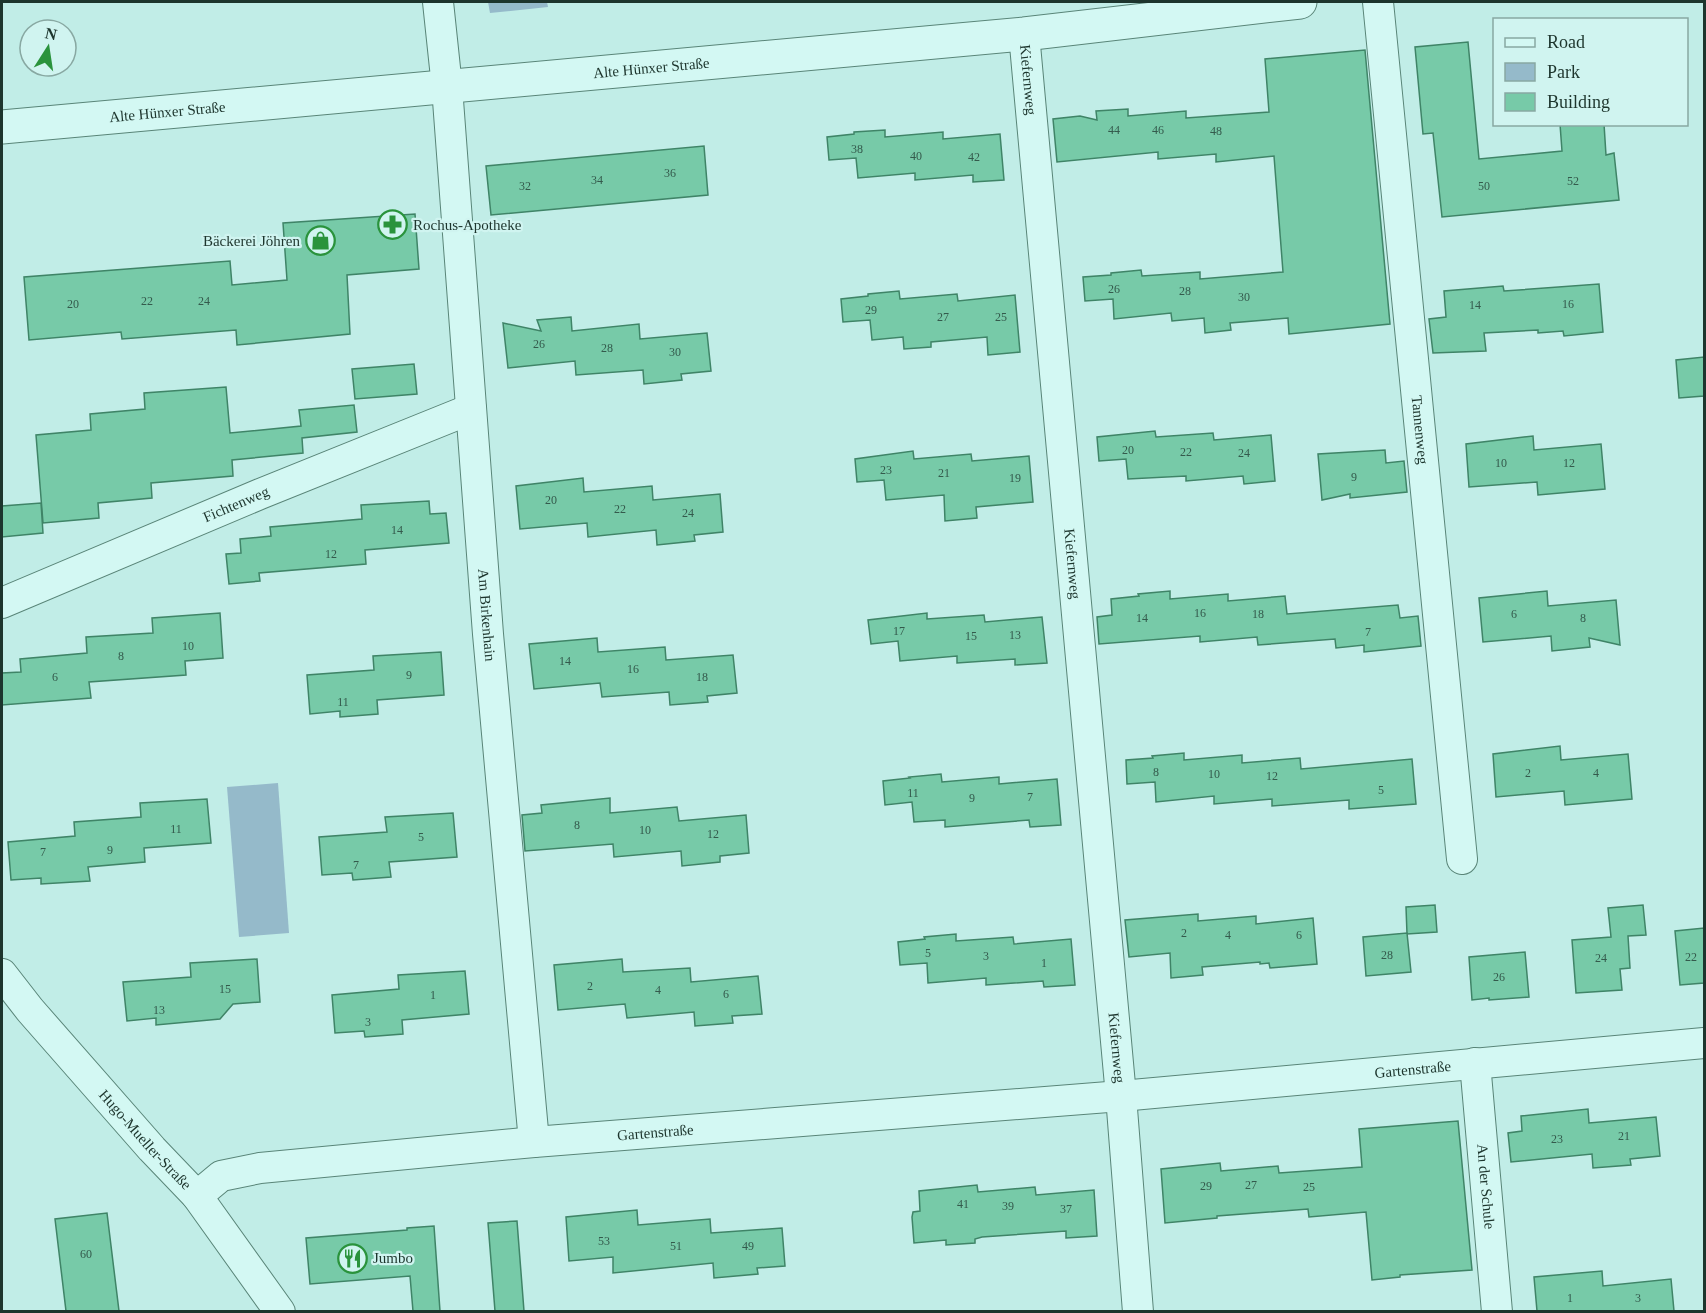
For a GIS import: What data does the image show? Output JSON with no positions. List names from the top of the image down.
{
  "streets": {
    "street": [
      "Alte Hünxer Straße",
      "Kiefernweg",
      "Tannenweg",
      "Fichtenweg",
      "Am Birkenhain",
      "Gartenstraße",
      "Hugo-Mueller-Straße",
      "An der Schule"
    ]
  },
  "crossings": [
    ["Alte Hünxer Straße", "Kiefernweg"],
    ["Alte Hünxer Straße", "Am Birkenhain"],
    ["Kiefernweg", "Gartenstraße"],
    ["Fichtenweg", "Am Birkenhain"],
    ["Am Birkenhain", "Gartenstraße"],
    ["Gartenstraße", "Hugo-Mueller-Straße"],
    ["Gartenstraße", "An der Schule"]
  ],
  "places": {
    "pharmacy": ["Rochus-Apotheke"],
    "shop": ["Bäckerei Jöhren"],
    "restaurant": ["Jumbo"]
  },
  "house_numbers": [
    "44",
    "46",
    "48",
    "38",
    "40",
    "42",
    "36",
    "34",
    "52",
    "32",
    "50",
    "26",
    "28",
    "30",
    "22",
    "24",
    "20",
    "16",
    "14",
    "29",
    "27",
    "25",
    "26",
    "28",
    "30",
    "20",
    "22",
    "24",
    "10",
    "12",
    "23",
    "21",
    "9",
    "19",
    "20",
    "22",
    "24",
    "14",
    "12",
    "16",
    "18",
    "6",
    "14",
    "8",
    "17",
    "7",
    "13",
    "15",
    "10",
    "8",
    "14",
    "16",
    "9",
    "6",
    "18",
    "11",
    "8",
    "2",
    "4",
    "10",
    "12",
    "5",
    "11",
    "7",
    "9",
    "8",
    "11",
    "10",
    "12",
    "5",
    "9",
    "7",
    "7",
    "2",
    "4",
    "6",
    "5",
    "28",
    "3",
    "22",
    "24",
    "1",
    "26",
    "2",
    "15",
    "4",
    "6",
    "1",
    "13",
    "3",
    "21",
    "23",
    "27",
    "29",
    "25",
    "41",
    "39",
    "37",
    "53",
    "51",
    "49",
    "60",
    "1",
    "3"
  ],
  "legend": ["Road", "Park", "Building"],
  "north": "top"
}
